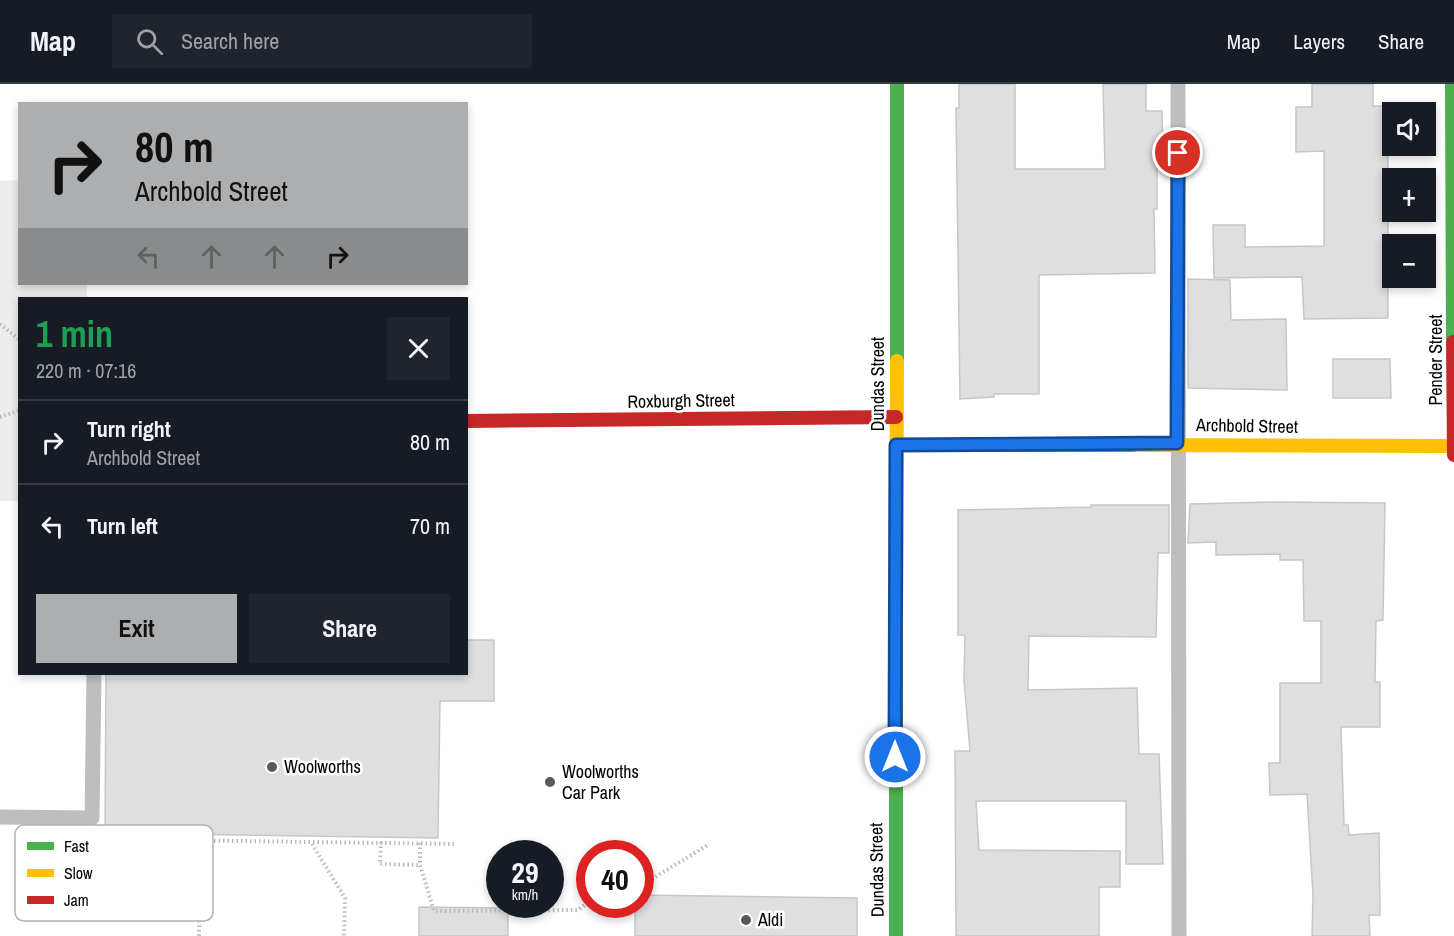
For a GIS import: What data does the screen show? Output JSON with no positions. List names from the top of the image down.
{
  "streets": {
    "street": [
      "Pender Street",
      "Dundas Street",
      "Roxburgh Street",
      "Archbold Street"
    ]
  },
  "crossings": [
    ["Pender Street", "Archbold Street"],
    ["Dundas Street", "Roxburgh Street"],
    ["Dundas Street", "Archbold Street"]
  ],
  "places": ["Woolworths", "Woolworths Car Park", "Aldi"],
  "legend": ["Fast", "Slow", "Jam"],
  "page": {
    "header": "Map",
    "search": "Search here",
    "nav": ["Map", "Layers", "Share"],
    "map_buttons": ["+", "−"],
    "turn": ["80 m", "Archbold Street"],
    "heading": ["1 min", "220 m · 07:16"],
    "list": [
      {
        "name": "Turn right",
        "note": "Archbold Street",
        "value": "80 m"
      },
      {
        "name": "Turn left",
        "value": "70 m"
      }
    ],
    "buttons": ["Exit", "Share"],
    "speed": "29 km/h",
    "limit": "40"
  }
}
